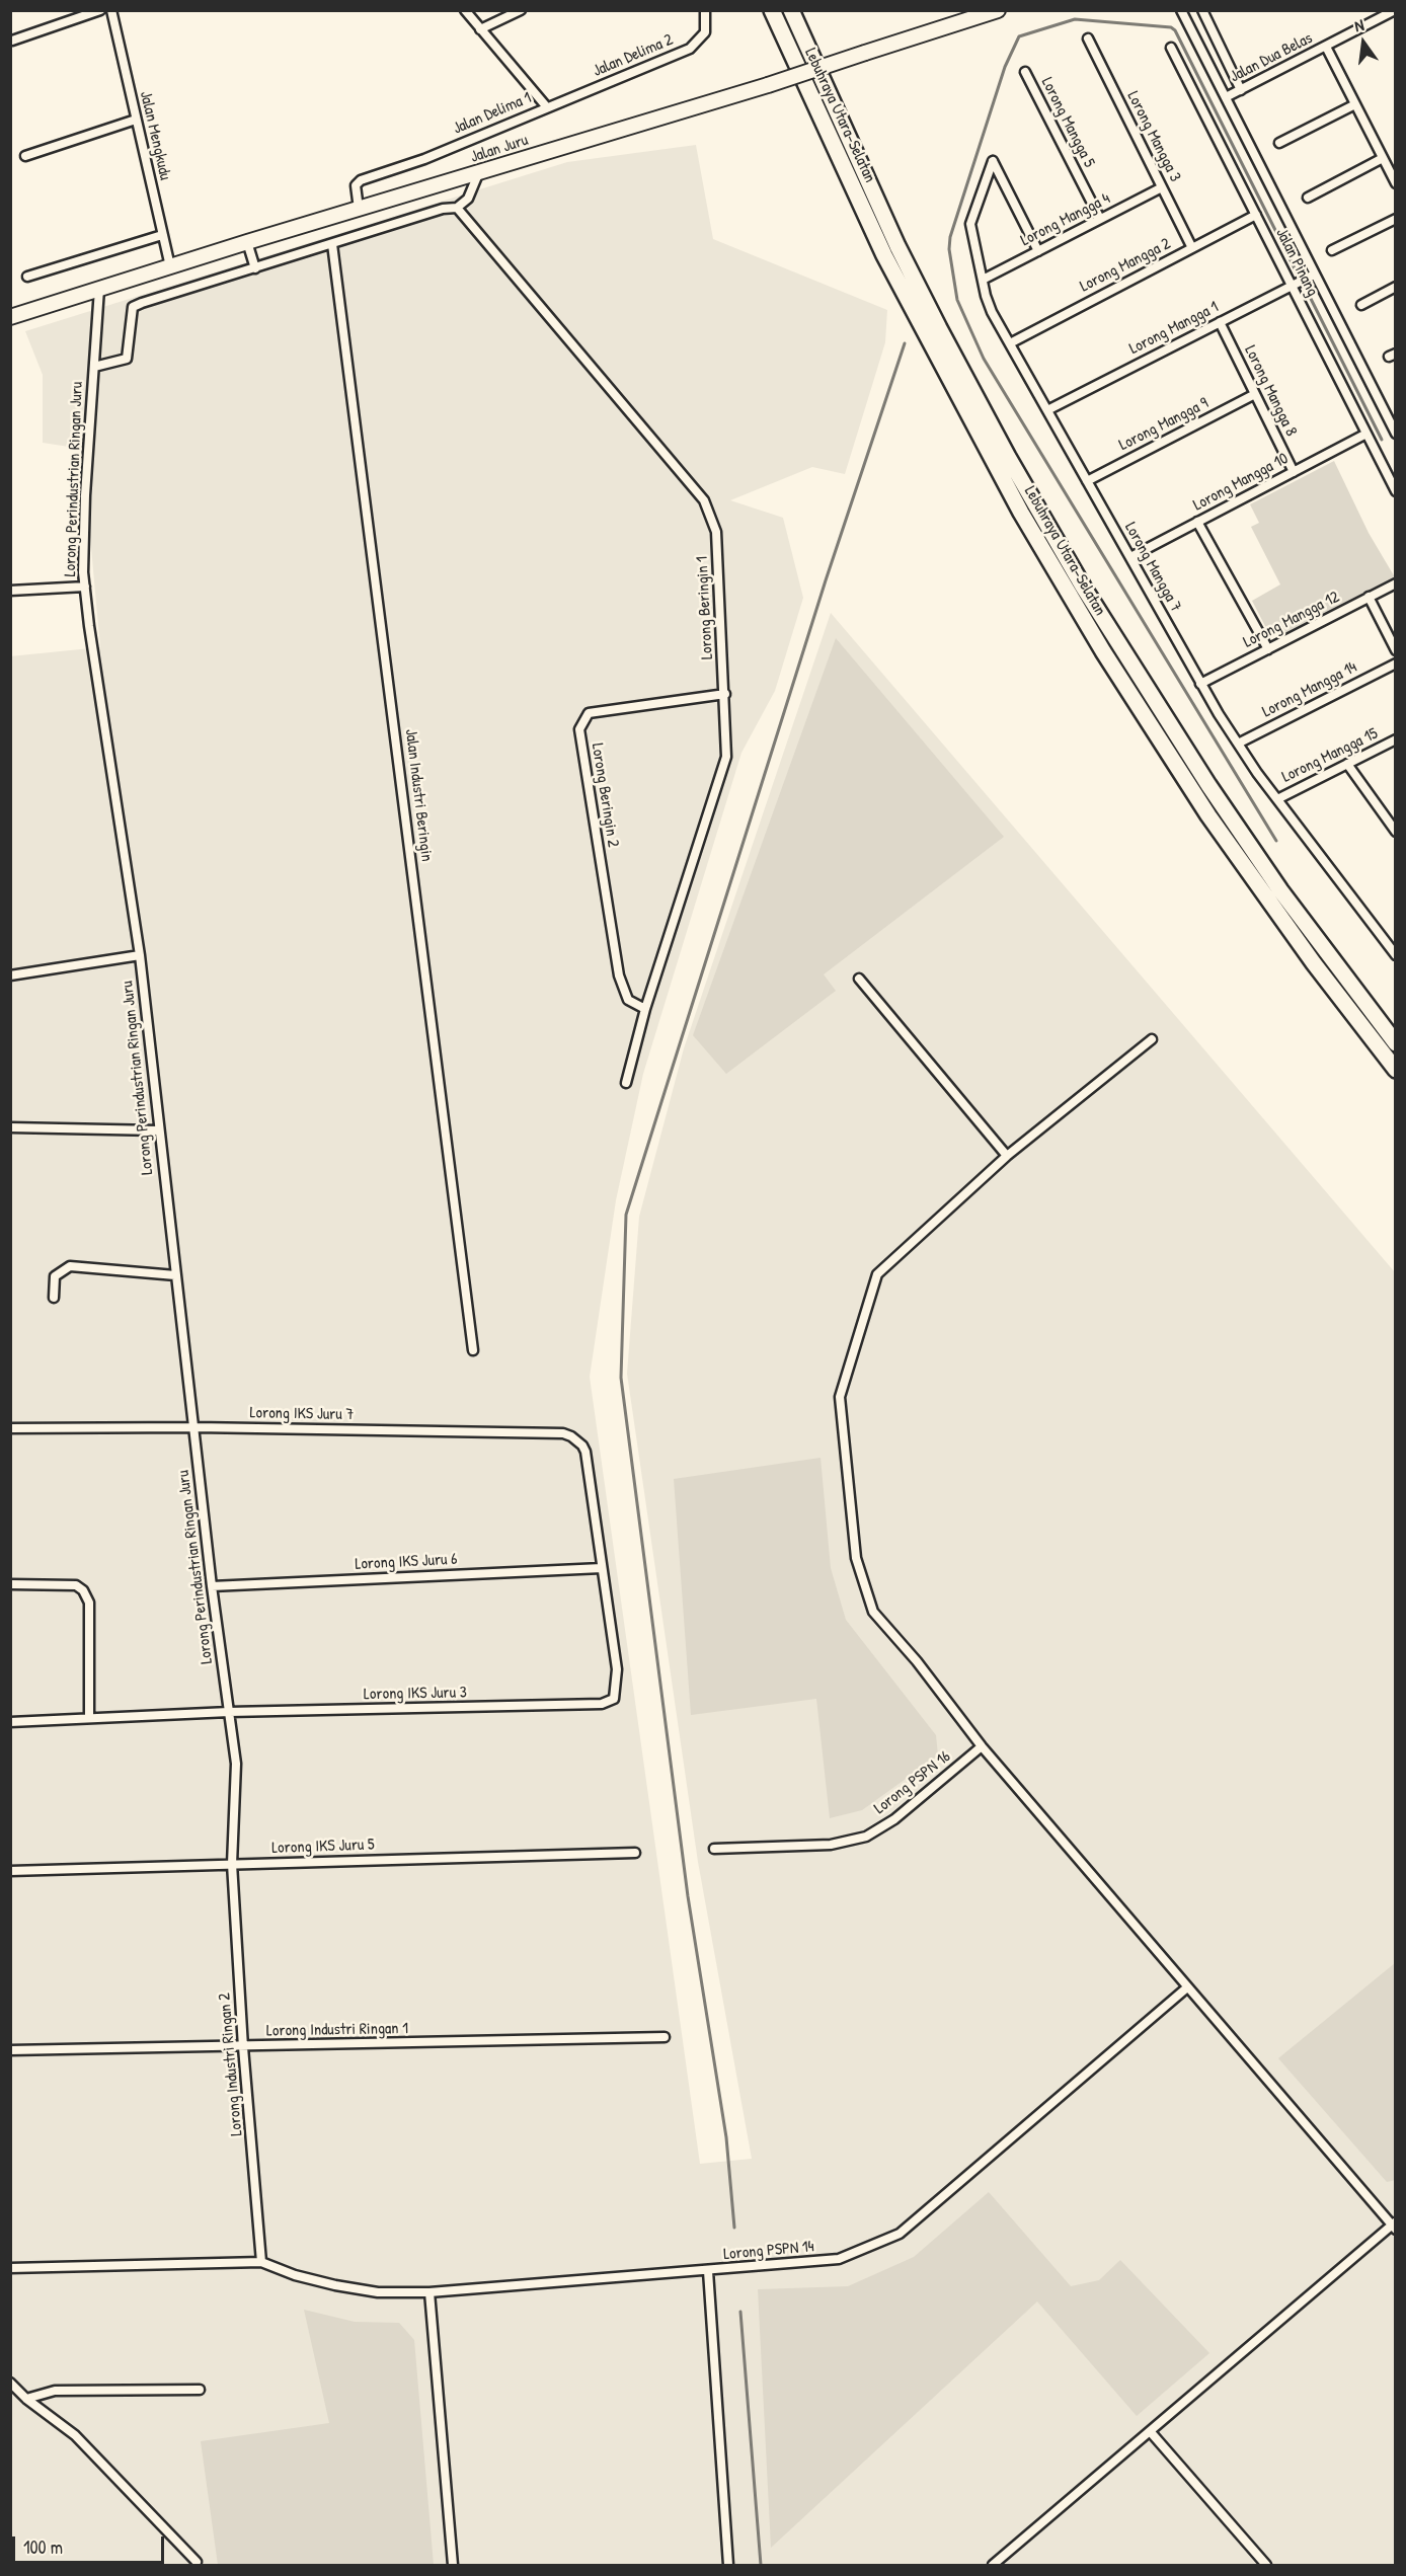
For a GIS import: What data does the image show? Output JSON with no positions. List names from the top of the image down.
{
  "streets": {
    "highway": ["Lebuhraya Utara–Selatan"],
    "main road": ["Jalan Juru"],
    "street": [
      "Jalan Delima 2",
      "Jalan Dua Belas",
      "Jalan Delima 1",
      "Lorong Mangga 5",
      "Jalan Mengkudu",
      "Lorong Mangga 3",
      "Lorong Mangga 4",
      "Jalan Pinang",
      "Lorong Mangga 2",
      "Lorong Mangga 1",
      "Lorong Mangga 8",
      "Lorong Mangga 9",
      "Lorong Perindustrian Ringan Juru",
      "Lorong Mangga 10",
      "Lorong Mangga 7",
      "Lorong Beringin 1",
      "Lorong Mangga 12",
      "Lorong Mangga 14",
      "Lorong Mangga 15",
      "Jalan Industri Beringin",
      "Lorong Beringin 2",
      "Lorong IKS Juru 7",
      "Lorong IKS Juru 6",
      "Lorong IKS Juru 3",
      "Lorong PSPN 16",
      "Lorong IKS Juru 5",
      "Lorong Industri Ringan 1",
      "Lorong Industri Ringan 2",
      "Lorong PSPN 14"
    ]
  },
  "crossings": [
    ["Jalan Delima 2", "Jalan Delima 1"],
    ["Jalan Dua Belas", "Jalan Pinang"],
    ["Jalan Delima 1", "Jalan Juru"],
    ["Lorong Mangga 5", "Lorong Mangga 4"],
    ["Jalan Mengkudu", "Jalan Juru"],
    ["Lorong Mangga 3", "Lorong Mangga 4"],
    ["Lorong Mangga 3", "Lorong Mangga 2"],
    ["Jalan Juru", "Lorong Perindustrian Ringan Juru"],
    ["Lorong Mangga 4", "Lorong Mangga 7"],
    ["Jalan Pinang", "Lorong Mangga 2"],
    ["Jalan Pinang", "Lorong Mangga 1"],
    ["Jalan Pinang", "Lorong Mangga 10"],
    ["Lorong Mangga 2", "Lorong Mangga 7"],
    ["Lorong Mangga 1", "Lorong Mangga 8"],
    ["Lorong Mangga 1", "Lorong Mangga 7"],
    ["Lorong Mangga 8", "Lorong Mangga 9"],
    ["Lorong Mangga 8", "Lorong Mangga 10"],
    ["Lorong Mangga 9", "Lorong Mangga 7"],
    ["Lorong Perindustrian Ringan Juru", "Lorong IKS Juru 7"],
    ["Lorong Perindustrian Ringan Juru", "Lorong IKS Juru 6"],
    ["Lorong Perindustrian Ringan Juru", "Lorong IKS Juru 3"],
    ["Lorong Perindustrian Ringan Juru", "Lorong IKS Juru 5"],
    ["Lorong Perindustrian Ringan Juru", "Lorong Industri Ringan 2"],
    ["Lorong Mangga 10", "Lorong Mangga 7"],
    ["Lorong Mangga 7", "Lorong Mangga 12"],
    ["Lorong Mangga 7", "Lorong Mangga 14"],
    ["Lorong Mangga 7", "Lorong Mangga 15"],
    ["Lorong Beringin 1", "Lorong Beringin 2"],
    ["Lorong IKS Juru 7", "Lorong IKS Juru 6"],
    ["Lorong IKS Juru 7", "Lorong IKS Juru 3"],
    ["Lorong IKS Juru 6", "Lorong IKS Juru 3"],
    ["Lorong IKS Juru 5", "Lorong Industri Ringan 2"],
    ["Lorong Industri Ringan 1", "Lorong Industri Ringan 2"],
    ["Lorong Industri Ringan 2", "Lorong PSPN 14"]
  ],
  "scale_bar": "100 m",
  "north": "top"
}
